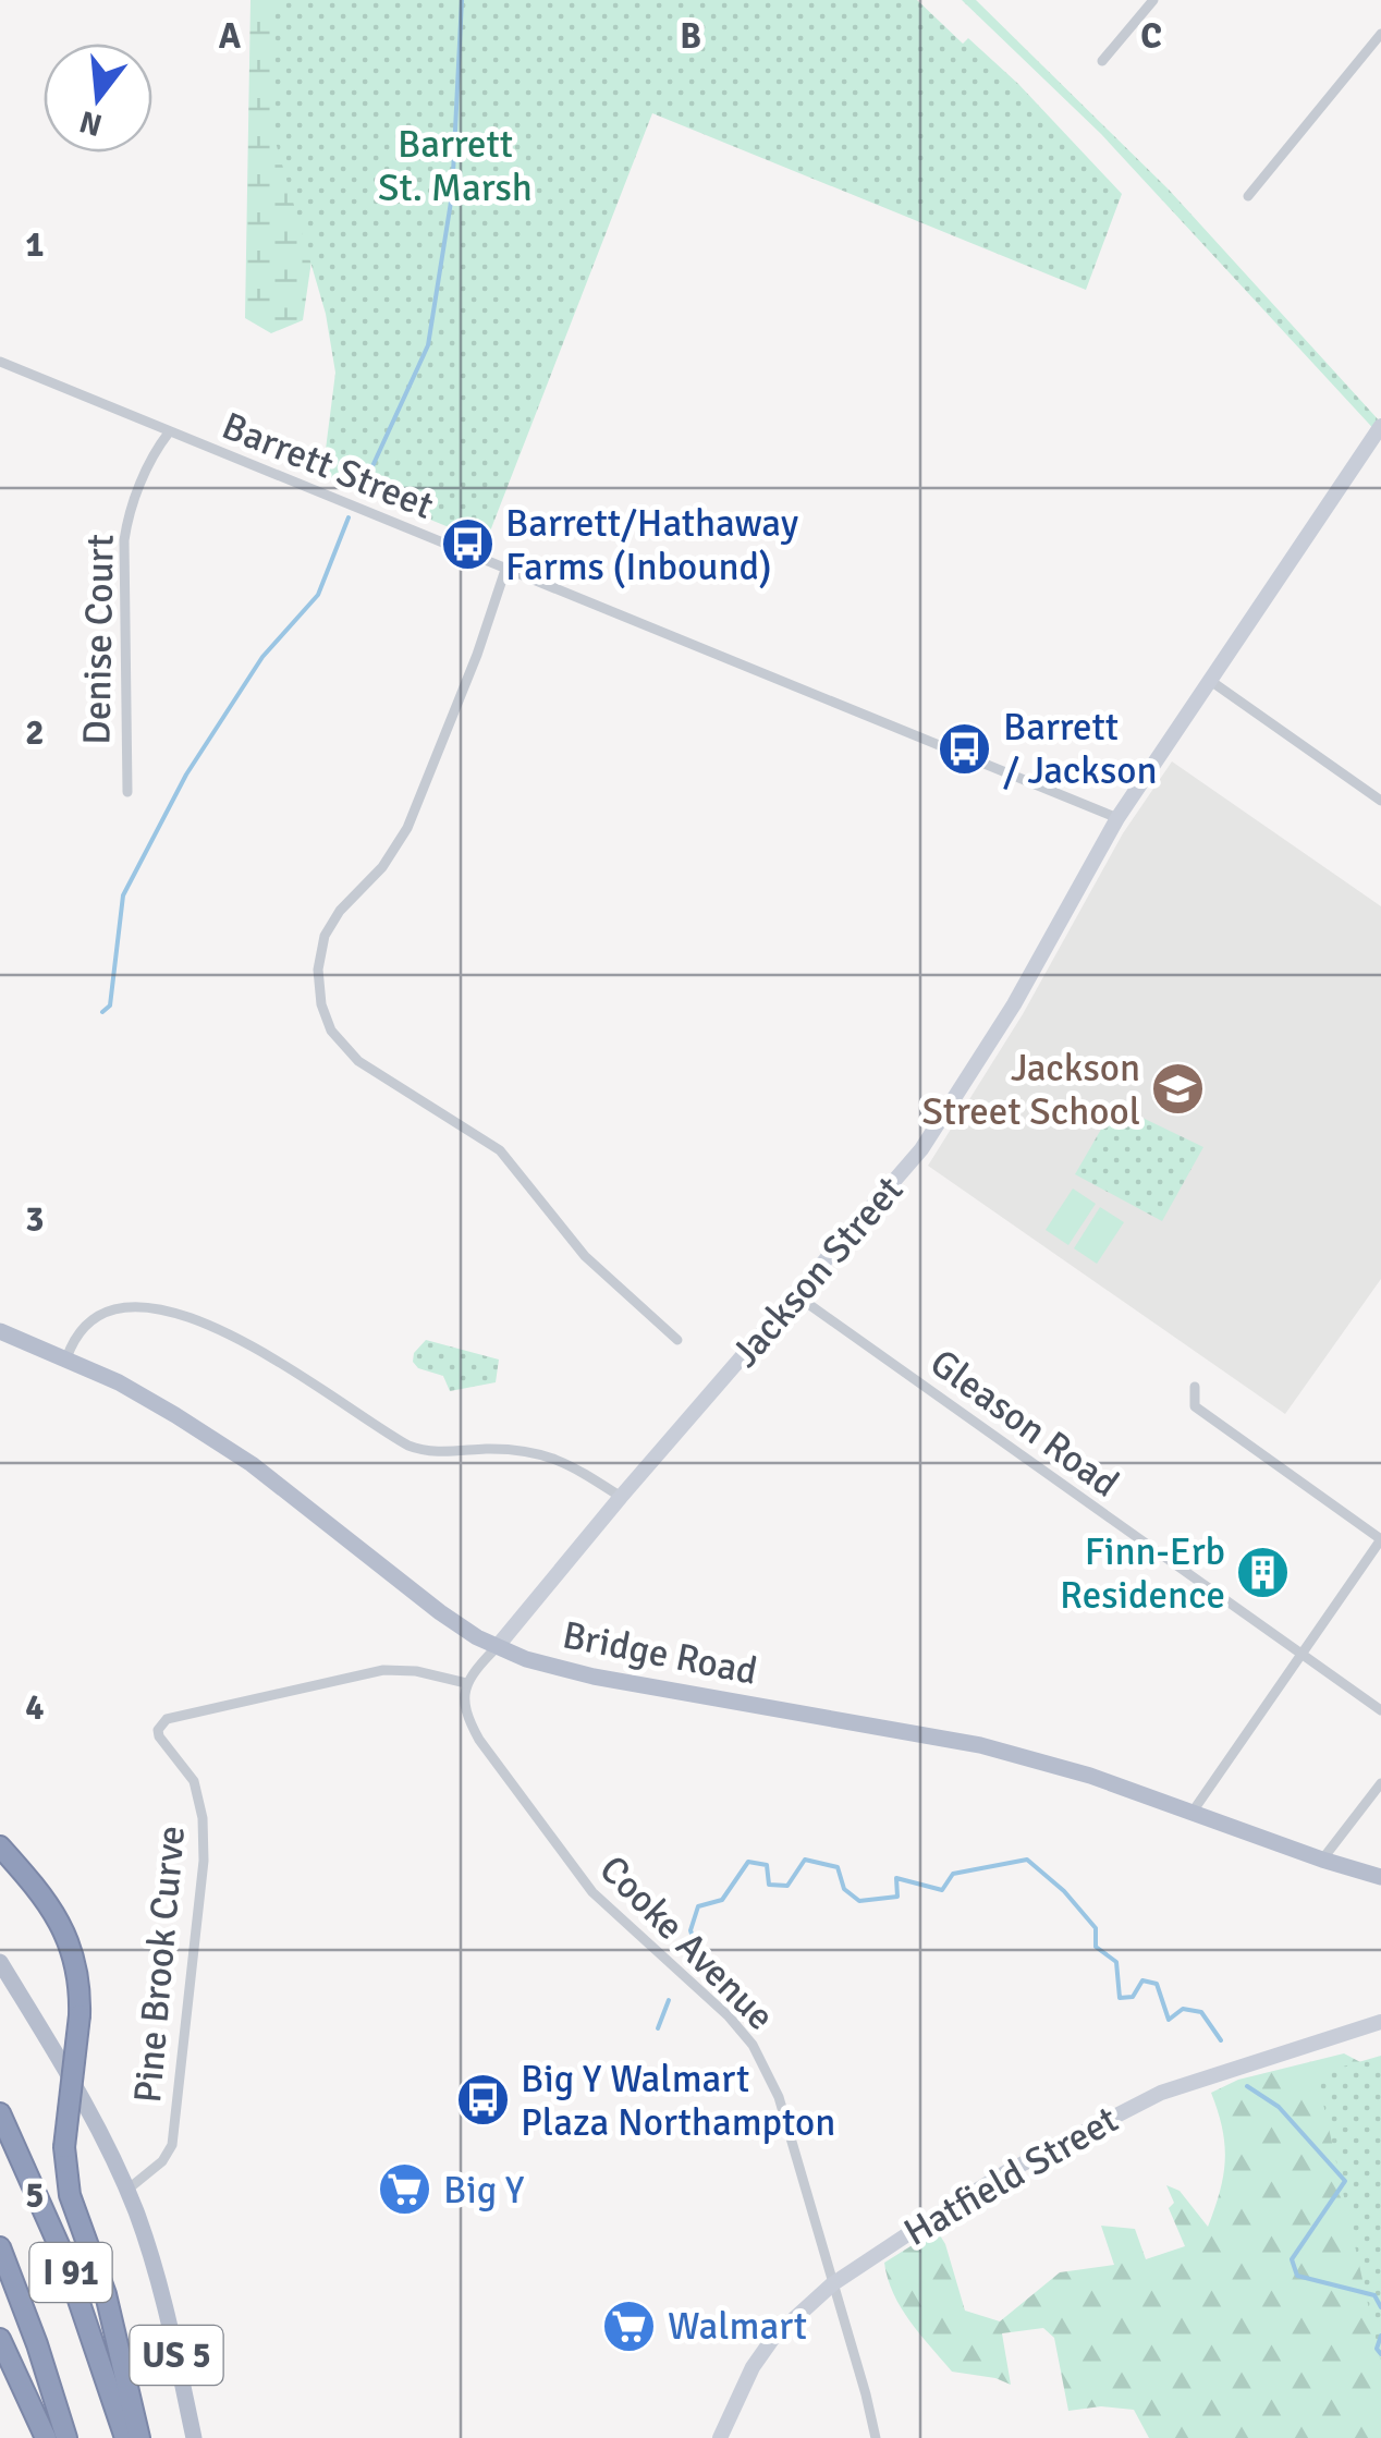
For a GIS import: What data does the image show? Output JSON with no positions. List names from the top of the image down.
{
  "streets": {
    "highway": ["I 91"],
    "main road": ["Bridge Road", "US 5"],
    "street": [
      "Barrett Street",
      "Denise Court",
      "Jackson Street",
      "Gleason Road",
      "Cooke Avenue",
      "Pine Brook Curve",
      "Hatfield Street"
    ]
  },
  "crossings": [
    ["Barrett Street", "Denise Court"],
    ["Barrett Street", "Jackson Street"],
    ["Jackson Street", "Gleason Road"],
    ["Jackson Street", "Bridge Road"],
    ["Cooke Avenue", "Pine Brook Curve"],
    ["Cooke Avenue", "Hatfield Street"],
    ["Pine Brook Curve", "US 5"]
  ],
  "parks": ["Barrett St. Marsh"],
  "places": {
    "bus stop": ["Barrett/Hathaway Farms (Inbound)", "Barrett / Jackson", "Big Y Walmart Plaza Northampton"],
    "school or university": ["Jackson Street School"],
    "building": ["Finn-Erb Residence"],
    "supermarket": ["Big Y", "Walmart"]
  },
  "north": "bottom",
  "grid": {
    "columns": ["A", "B", "C"],
    "rows": [
      "1",
      "2",
      "3",
      "4",
      "5"
    ]
  }
}
